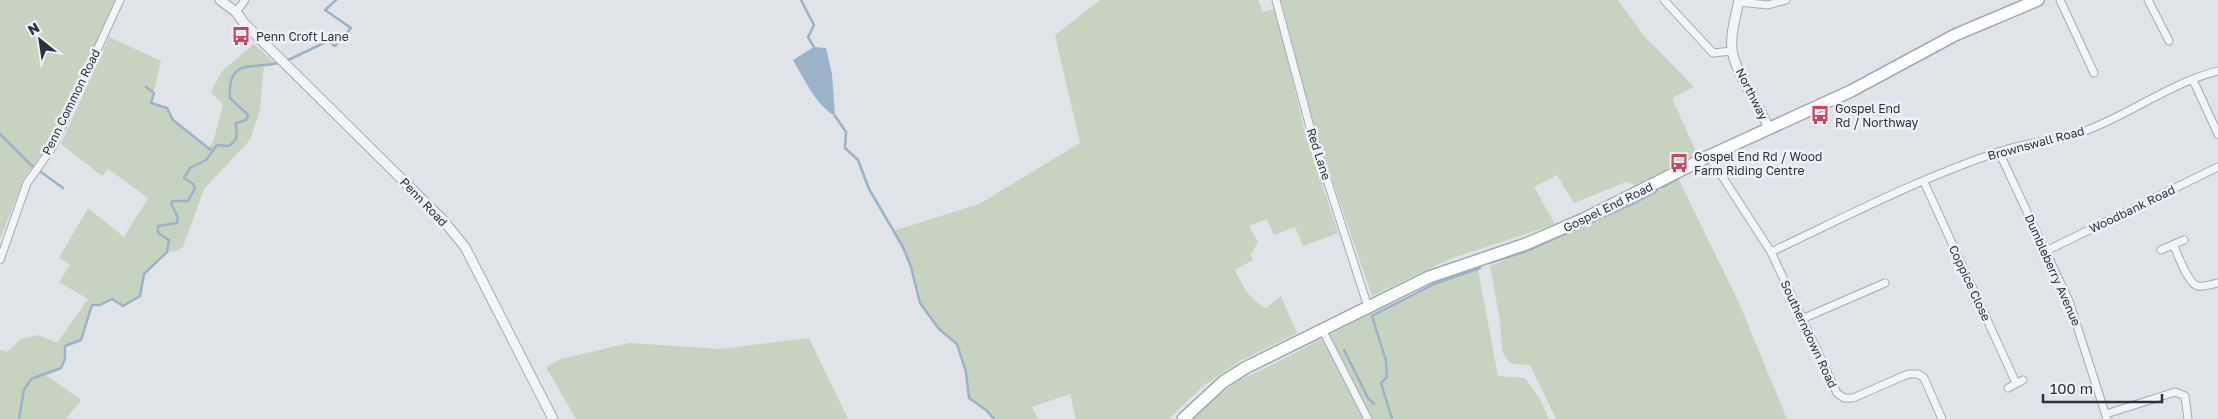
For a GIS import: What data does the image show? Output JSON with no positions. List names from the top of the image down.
{
  "streets": {
    "main road": ["Gospel End Road"],
    "street": [
      "Northway",
      "Penn Common Road",
      "Brownswall Road",
      "Red Lane",
      "Penn Road",
      "Woodbank Road",
      "Dumbleberry Avenue",
      "Coppice Close",
      "Southerndown Road"
    ]
  },
  "crossings": [
    ["Northway", "Gospel End Road"],
    ["Brownswall Road", "Dumbleberry Avenue"],
    ["Brownswall Road", "Coppice Close"],
    ["Brownswall Road", "Southerndown Road"],
    ["Red Lane", "Gospel End Road"],
    ["Gospel End Road", "Southerndown Road"],
    ["Woodbank Road", "Dumbleberry Avenue"]
  ],
  "places": {
    "bus stop": ["Penn Croft Lane", "Gospel End Rd / Northway", "Gospel End Rd / Wood Farm Riding Centre"]
  },
  "scale_bar": "100 m",
  "north": "top left"
}
